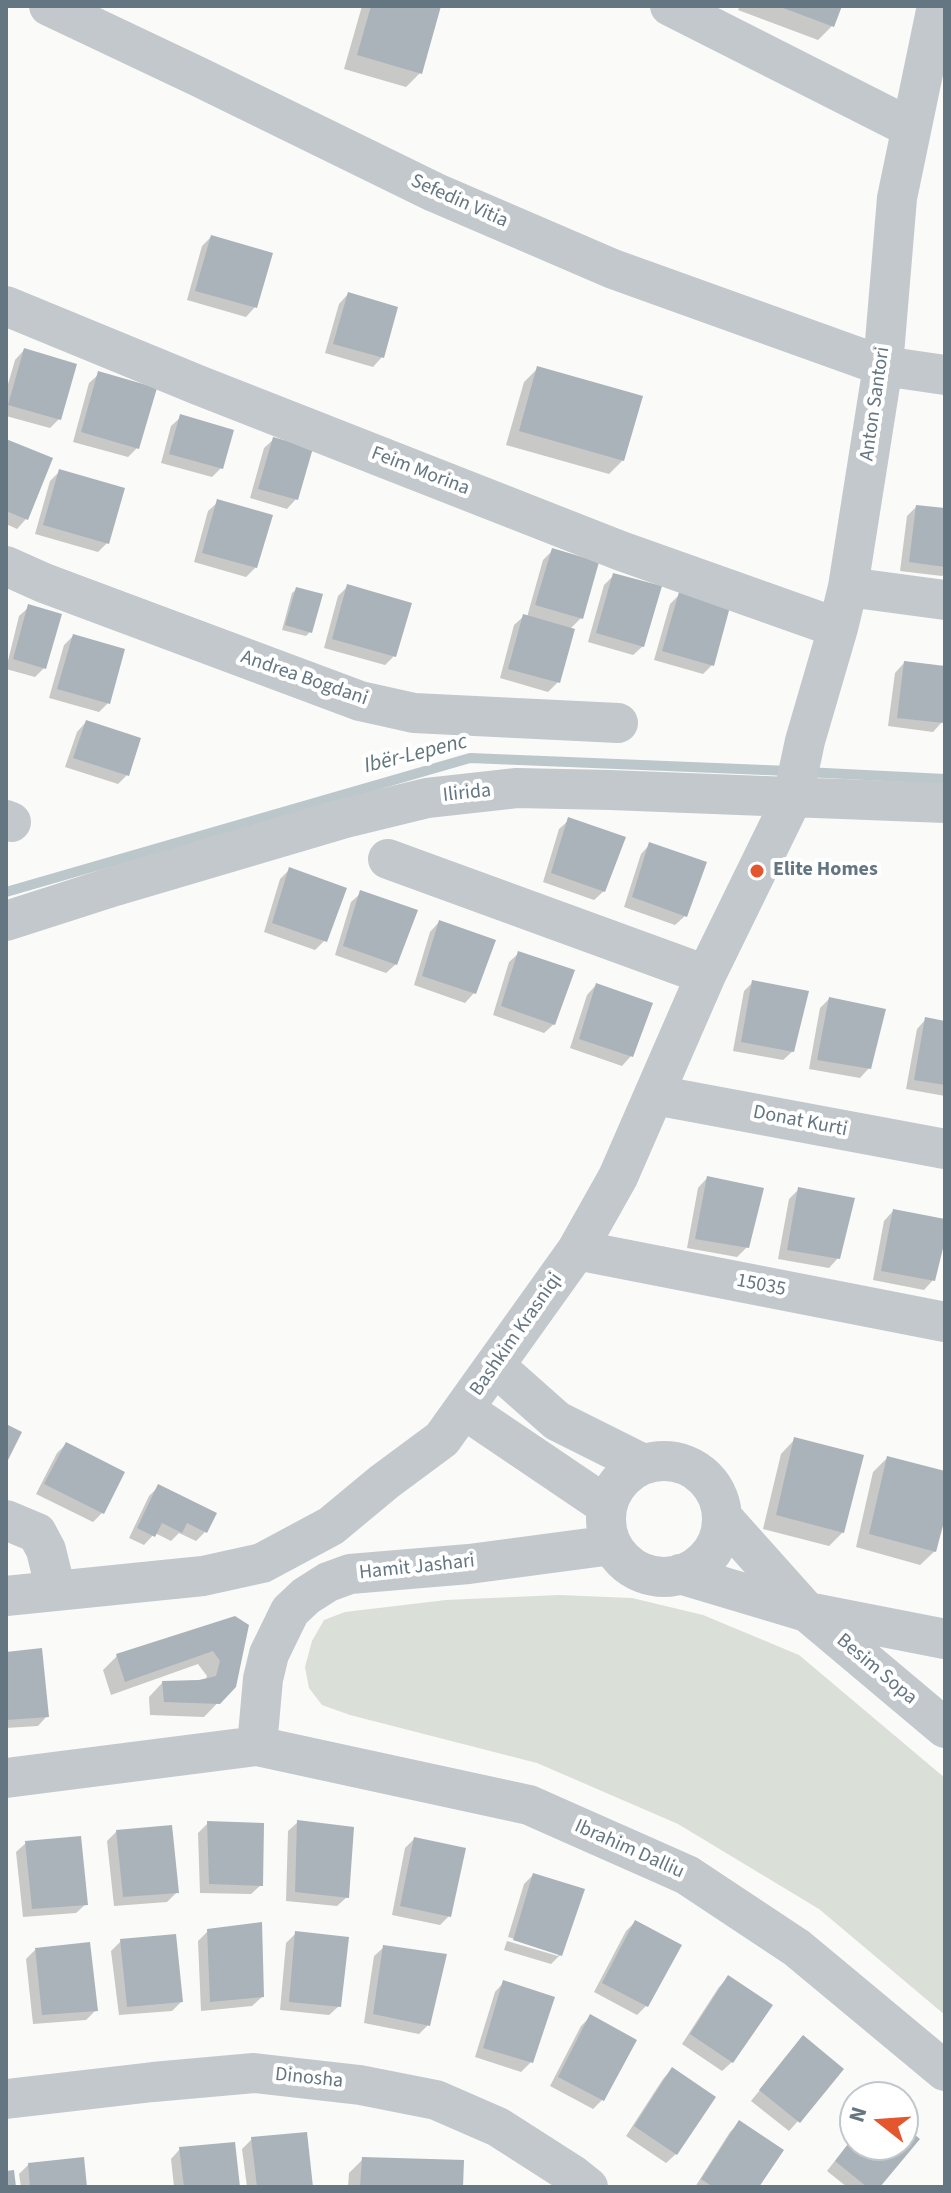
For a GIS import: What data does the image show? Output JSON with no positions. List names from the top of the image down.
{
  "streets": {
    "street": [
      "Sefedin Vitia",
      "Anton Santori",
      "Feim Morina",
      "Andrea Bogdani",
      "Ilirida",
      "Donat Kurti",
      "15035",
      "Bashkim Krasniqi",
      "Hamit Jashari",
      "Besim Sopa",
      "Ibrahim Dalliu",
      "Dinosha"
    ]
  },
  "crossings": [
    ["Sefedin Vitia", "Anton Santori"],
    ["Anton Santori", "Feim Morina"],
    ["Anton Santori", "Ilirida"],
    ["Anton Santori", "Bashkim Krasniqi"],
    ["Ilirida", "Bashkim Krasniqi"],
    ["Donat Kurti", "Bashkim Krasniqi"],
    ["15035", "Bashkim Krasniqi"],
    ["Bashkim Krasniqi", "Besim Sopa"],
    ["Hamit Jashari", "Besim Sopa"],
    ["Hamit Jashari", "Ibrahim Dalliu"]
  ],
  "water": ["Ibër-Lepenc"],
  "places": ["Elite Homes"],
  "north": "left"
}
